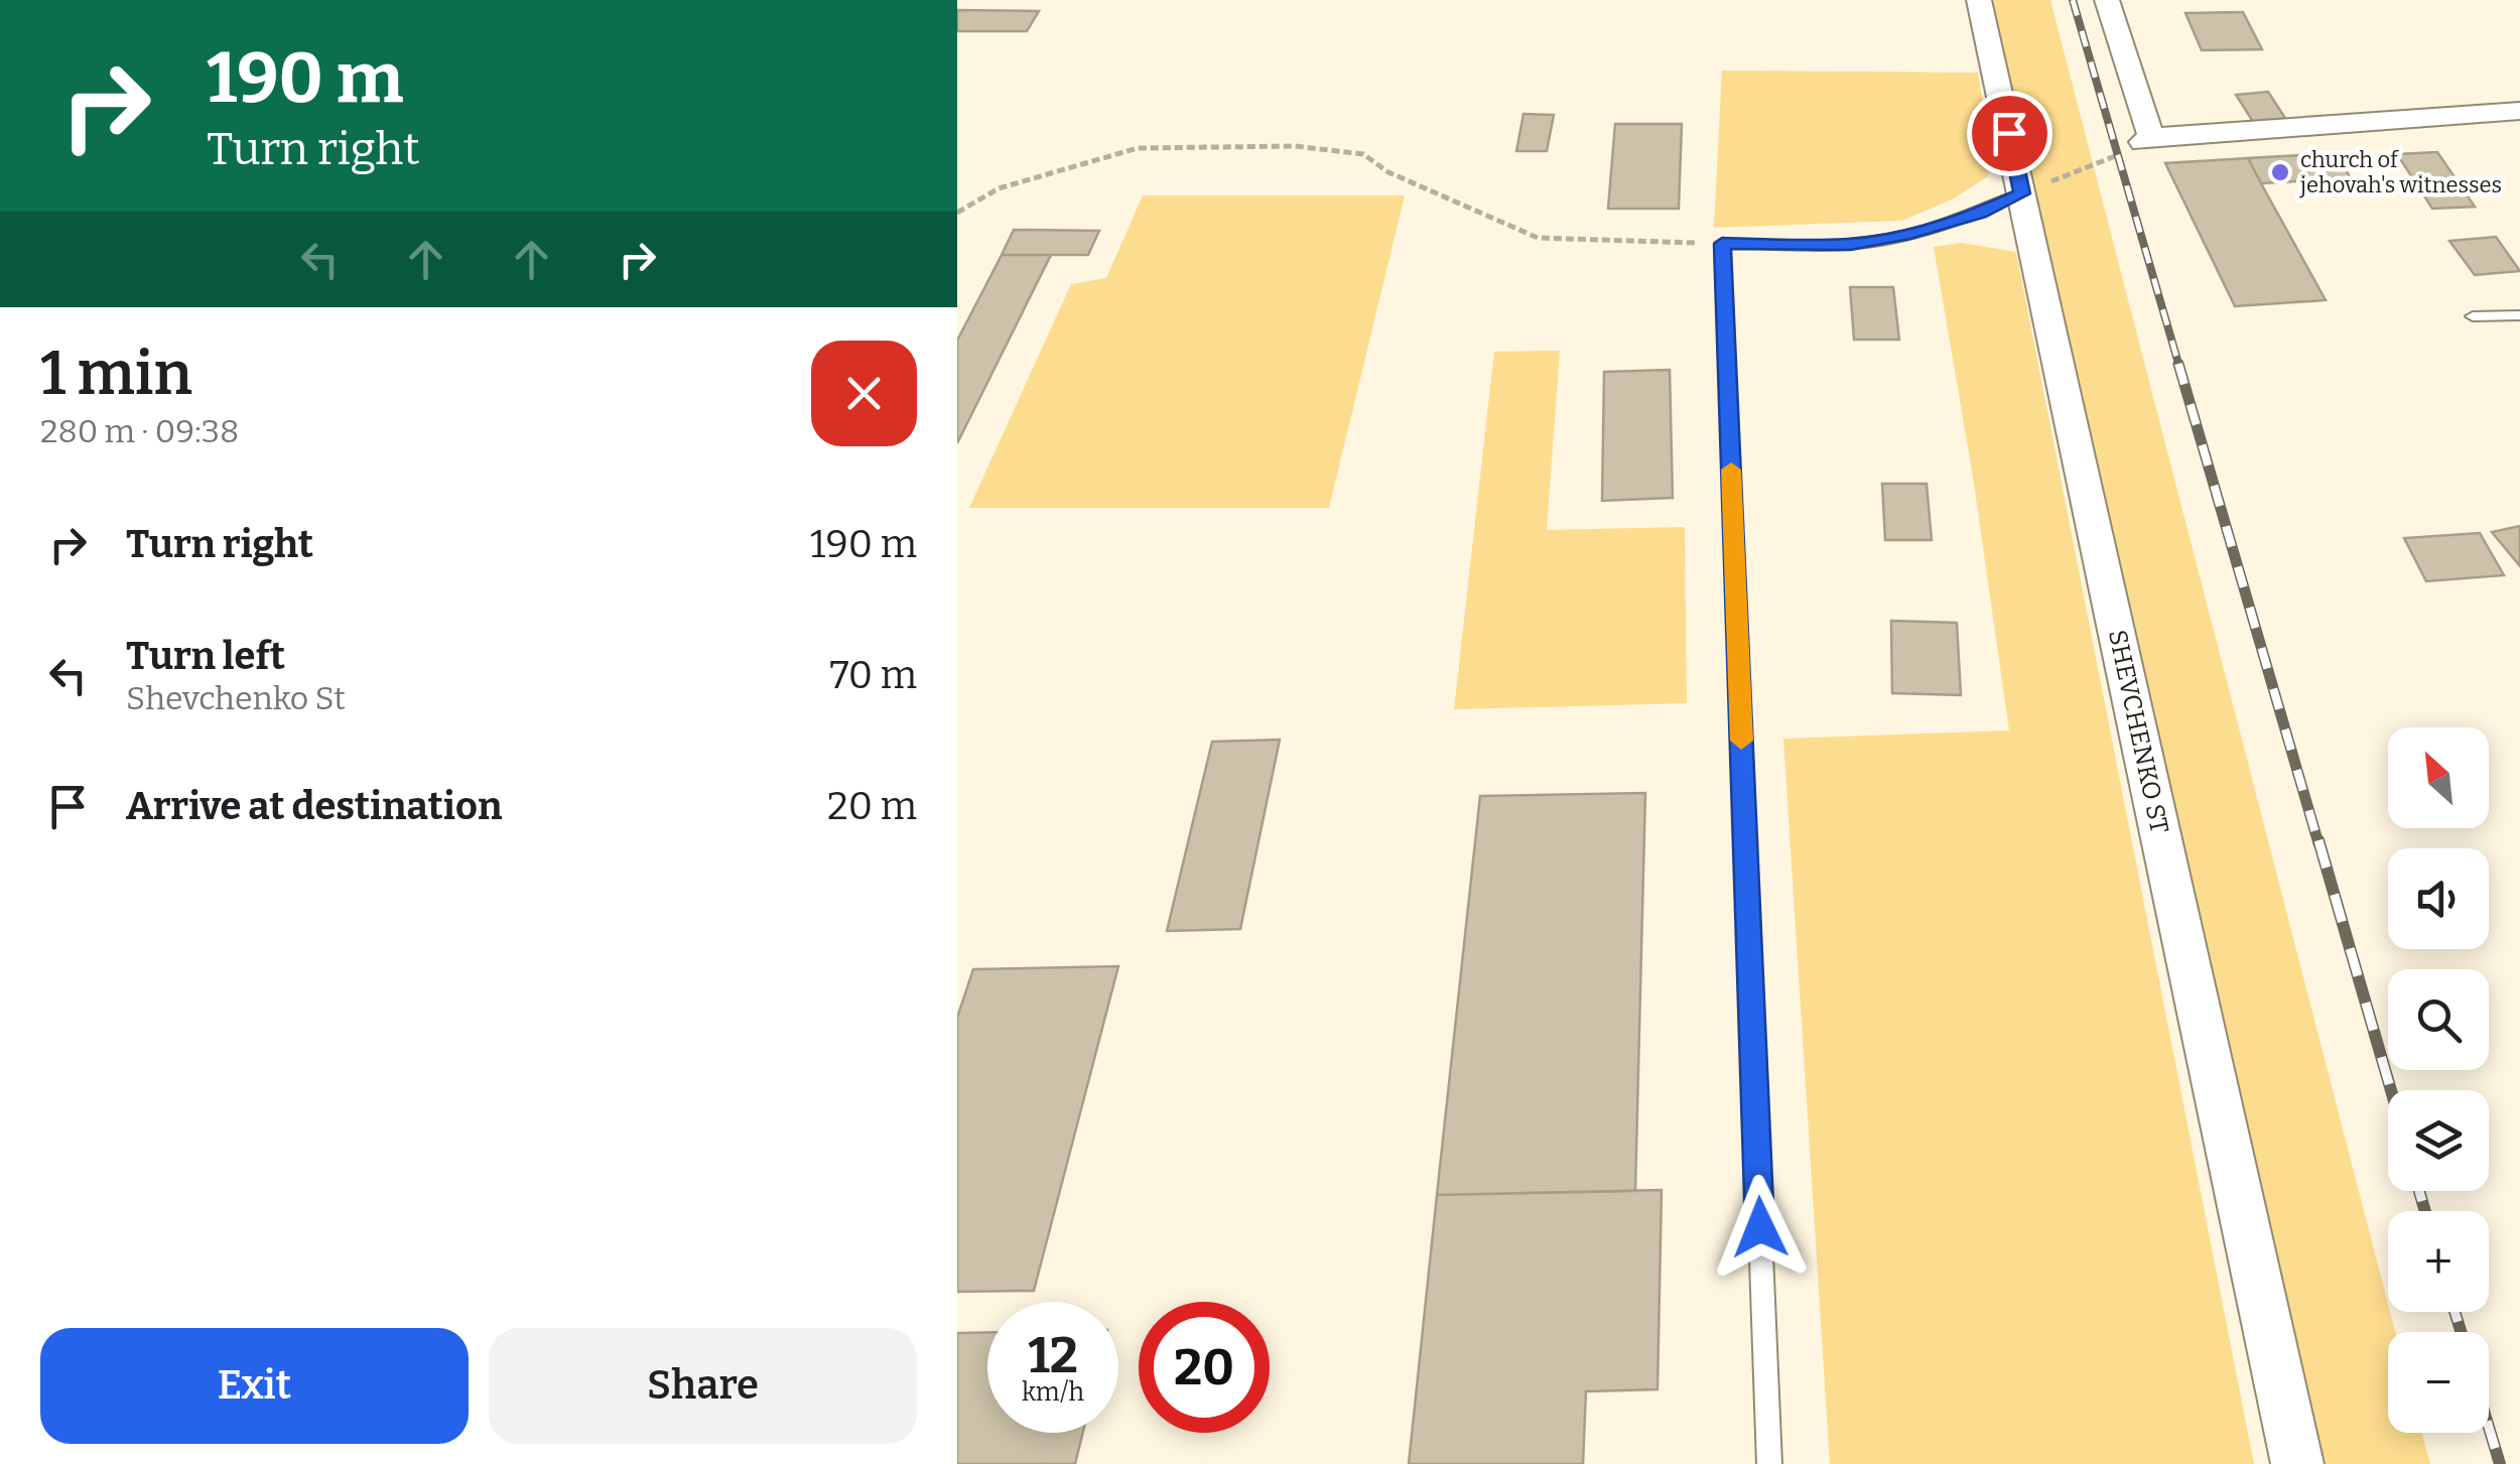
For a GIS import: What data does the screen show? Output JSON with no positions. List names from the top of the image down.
{
  "streets": {
    "street": ["SHEVCHENKO ST"]
  },
  "places": ["church of jehovah's witnesses"],
  "north": "top left",
  "page": {
    "turn": ["190 m", "Turn right"],
    "heading": ["1 min", "280 m · 09:38"],
    "list": [
      {
        "name": "Turn right",
        "value": "190 m"
      },
      {
        "name": "Turn left",
        "note": "Shevchenko St",
        "value": "70 m"
      },
      {
        "name": "Arrive at destination",
        "value": "20 m"
      }
    ],
    "map_buttons": ["+", "−"],
    "speed": "12 km/h",
    "limit": "20",
    "buttons": ["Exit", "Share"]
  }
}
